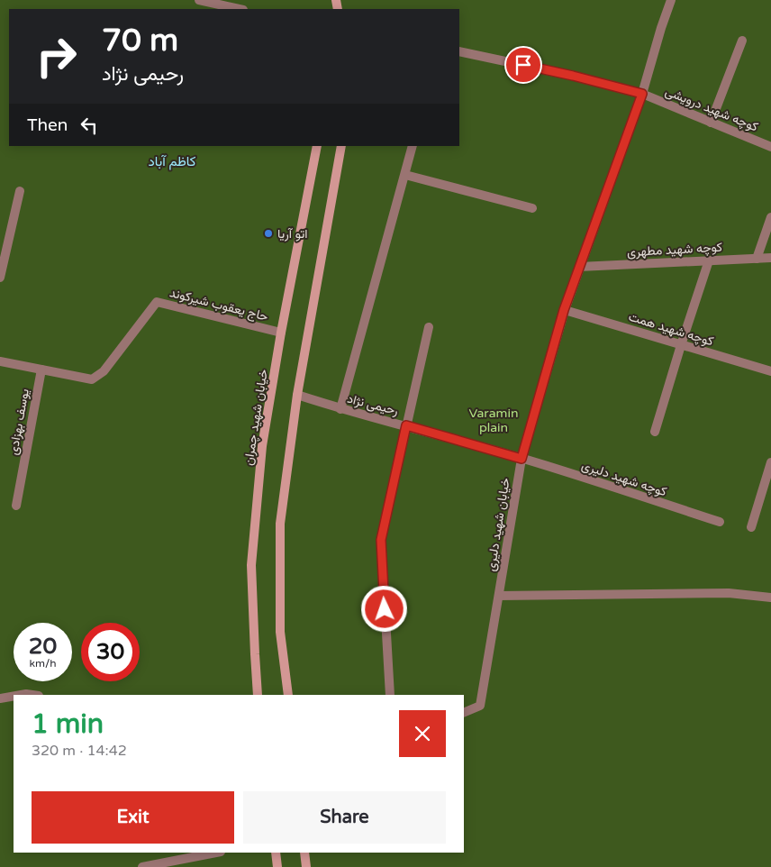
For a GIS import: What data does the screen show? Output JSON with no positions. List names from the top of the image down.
{
  "streets": {
    "main road": ["خیابان شهید چمران"],
    "street": [
      "کوچه شهید درویشی",
      "کوچه شهید مطهری",
      "حاج یعقوب شیرکوند",
      "کوچه شهید همت",
      "رحیمی نژاد",
      "یوسف بهزادی",
      "کوچه شهید دلیری",
      "خیابان شهید دلیری"
    ]
  },
  "crossings": [
    ["کوچه شهید درویشی", "خیابان شهید دلیری"],
    ["کوچه شهید مطهری", "خیابان شهید دلیری"],
    ["حاج یعقوب شیرکوند", "خیابان شهید چمران"],
    ["حاج یعقوب شیرکوند", "یوسف بهزادی"],
    ["کوچه شهید همت", "خیابان شهید دلیری"],
    ["رحیمی نژاد", "کوچه شهید دلیری"],
    ["رحیمی نژاد", "خیابان شهید دلیری"],
    ["کوچه شهید دلیری", "خیابان شهید دلیری"]
  ],
  "districts": ["کاظم آباد"],
  "parks": ["Varamin plain"],
  "places": ["اتو آریا"],
  "page": {
    "turn": ["70 m", "رحیمی نژاد"],
    "then": "Then",
    "speed": "20 km/h",
    "limit": "30",
    "heading": ["1 min", "320 m · 14:42"],
    "buttons": ["Exit", "Share"]
  }
}
